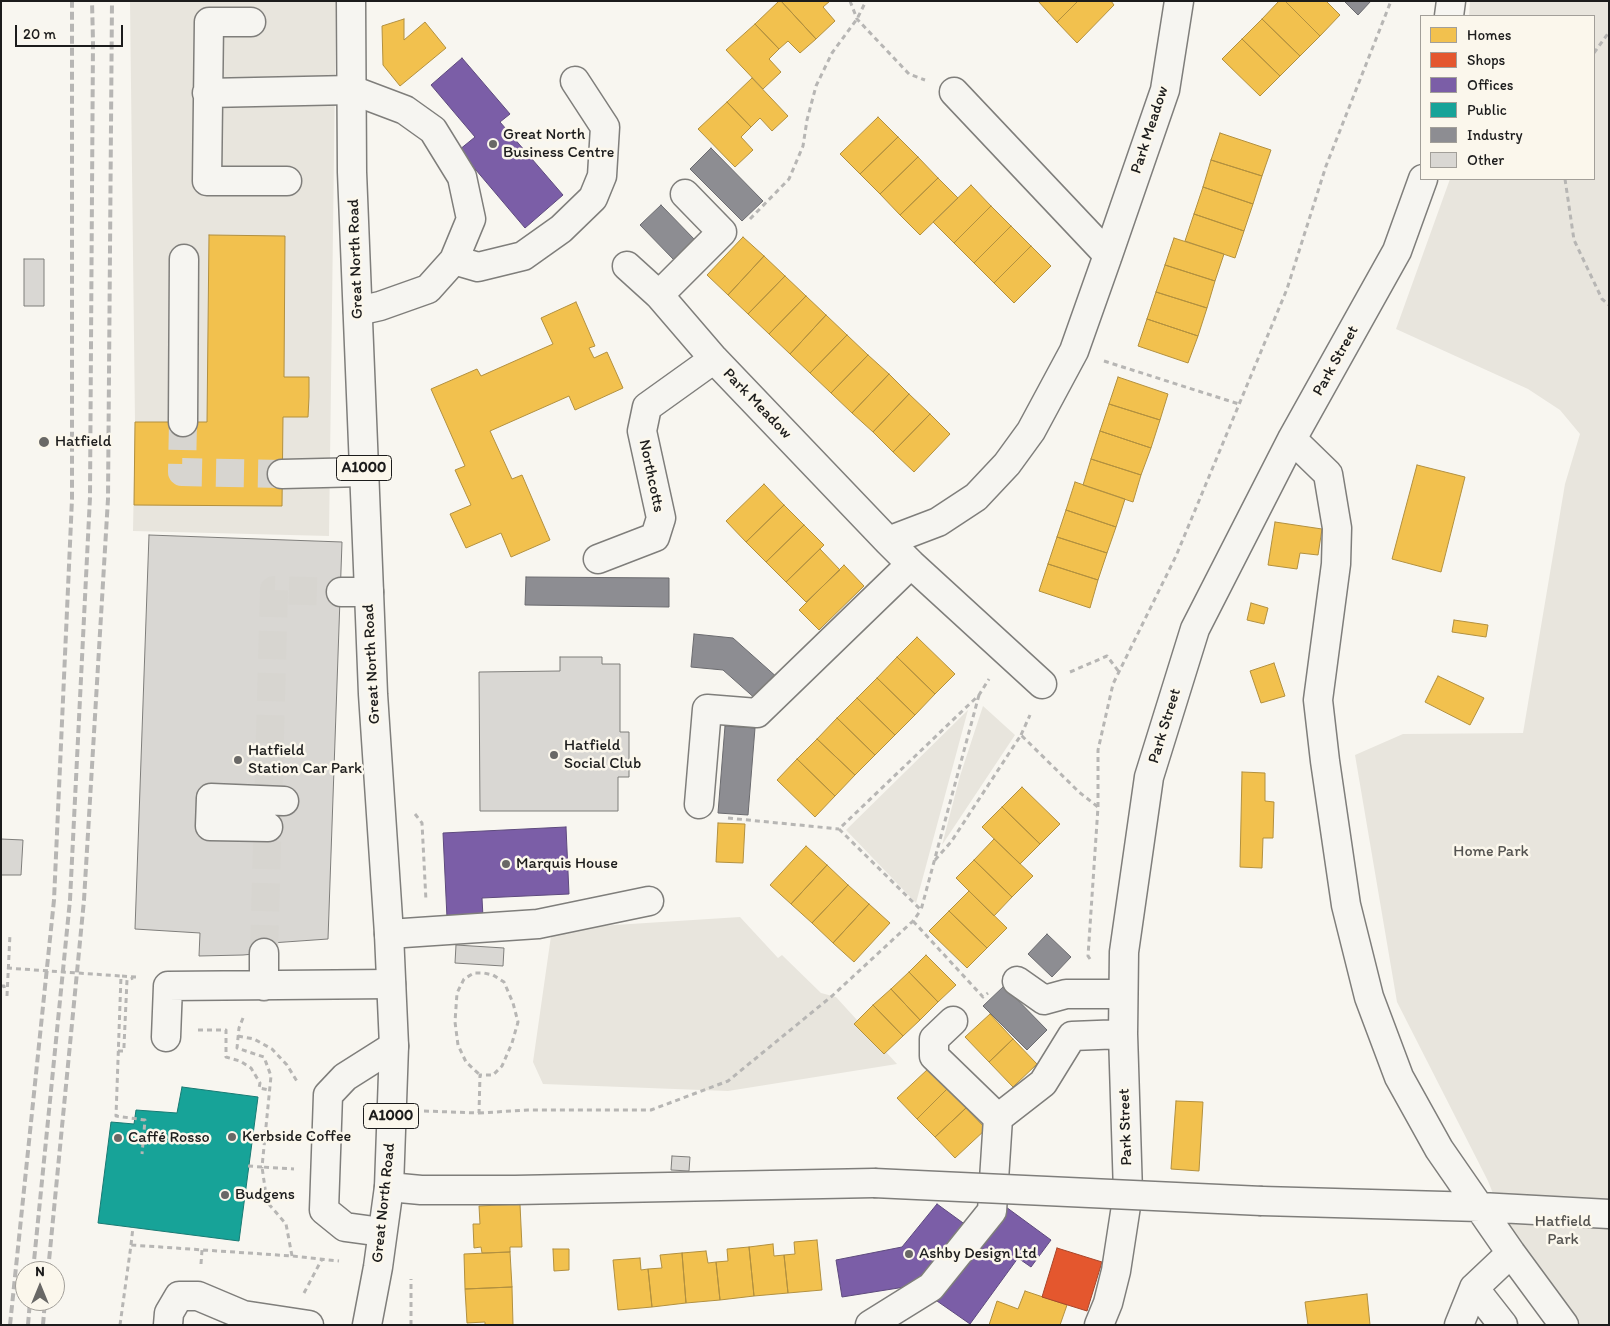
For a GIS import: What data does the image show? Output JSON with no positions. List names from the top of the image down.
{
  "streets": {
    "street": [
      "Park Meadow",
      "Great North Road",
      "Park Street",
      "A1000",
      "Northcotts"
    ]
  },
  "crossings": [
    ["Park Meadow", "Northcotts"]
  ],
  "parks": ["Home Park", "Hatfield Park"],
  "places": [
    "Great North Business Centre",
    "Hatfield",
    "Hatfield Social Club",
    "Hatfield Station Car Park",
    "Marquis House",
    "Kerbside Coffee",
    "Caffé Rosso",
    "Budgens",
    "Ashby Design Ltd"
  ],
  "legend": [
    "Homes",
    "Shops",
    "Offices",
    "Public",
    "Industry",
    "Other"
  ],
  "scale_bar": "20 m",
  "north": "top"
}
